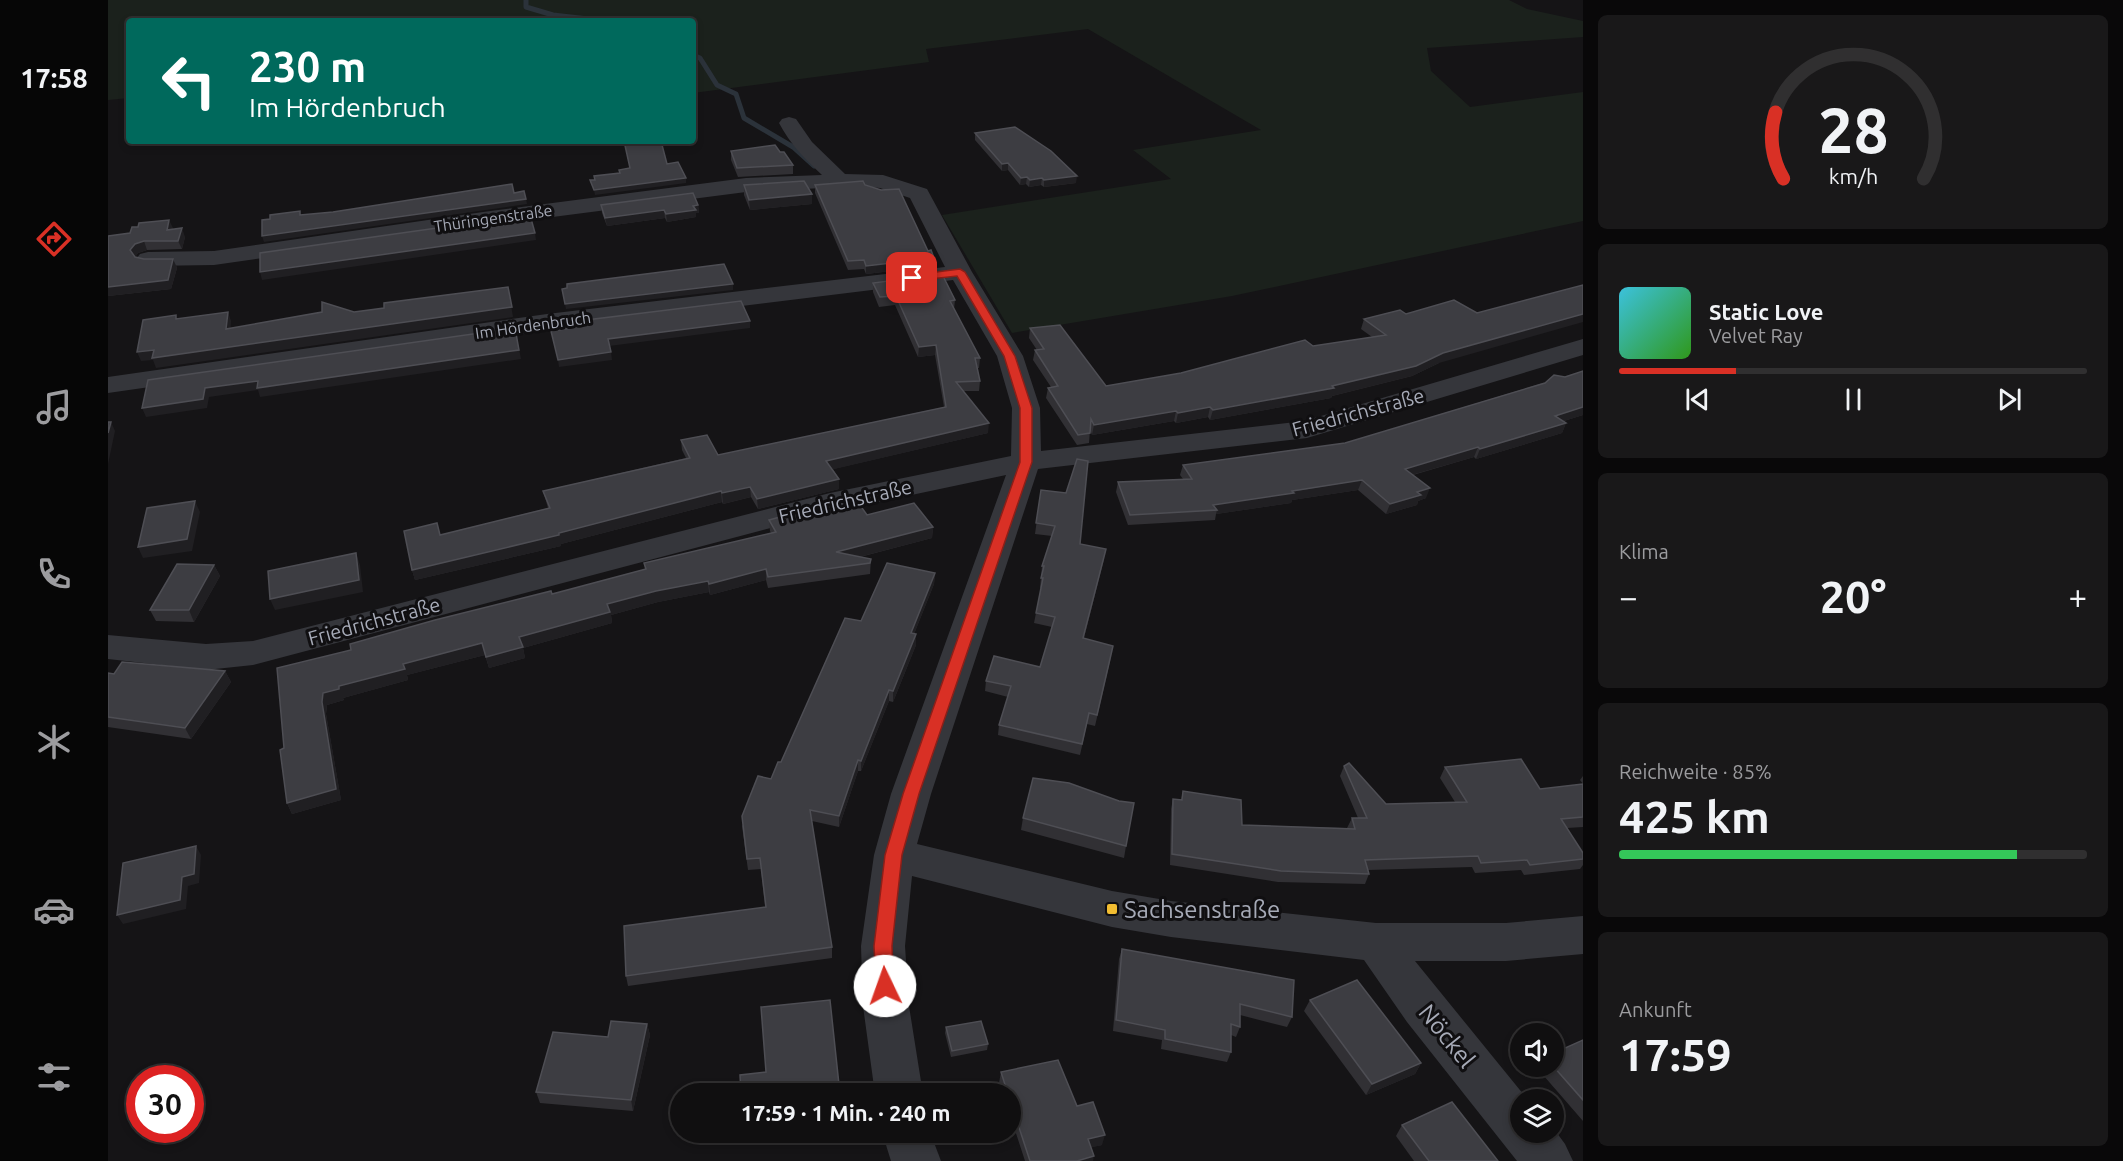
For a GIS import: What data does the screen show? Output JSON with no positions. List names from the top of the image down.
{
  "streets": {
    "street": [
      "Thüringenstraße",
      "Im Hördenbruch",
      "Friedrichstraße",
      "Nöckel"
    ]
  },
  "crossings": [
    ["Thüringenstraße", "Im Hördenbruch"],
    ["Thüringenstraße", "Friedrichstraße"]
  ],
  "places": {
    "transit": ["Sachsenstraße"]
  },
  "page": {
    "tabs": "17:58",
    "turn": ["230 m", "Im Hördenbruch"],
    "song": ["Static Love", "Velvet Ray"],
    "tile": [
      "Klima",
      ["Reichweite · 85%", "425 km"],
      ["Ankunft", "17:59"]
    ],
    "heat": ["−", "20°", "+"],
    "limit": "30",
    "trip": "17:59 · 1 Min. · 240 m",
    "gauge": ["28", "km/h"]
  }
}
